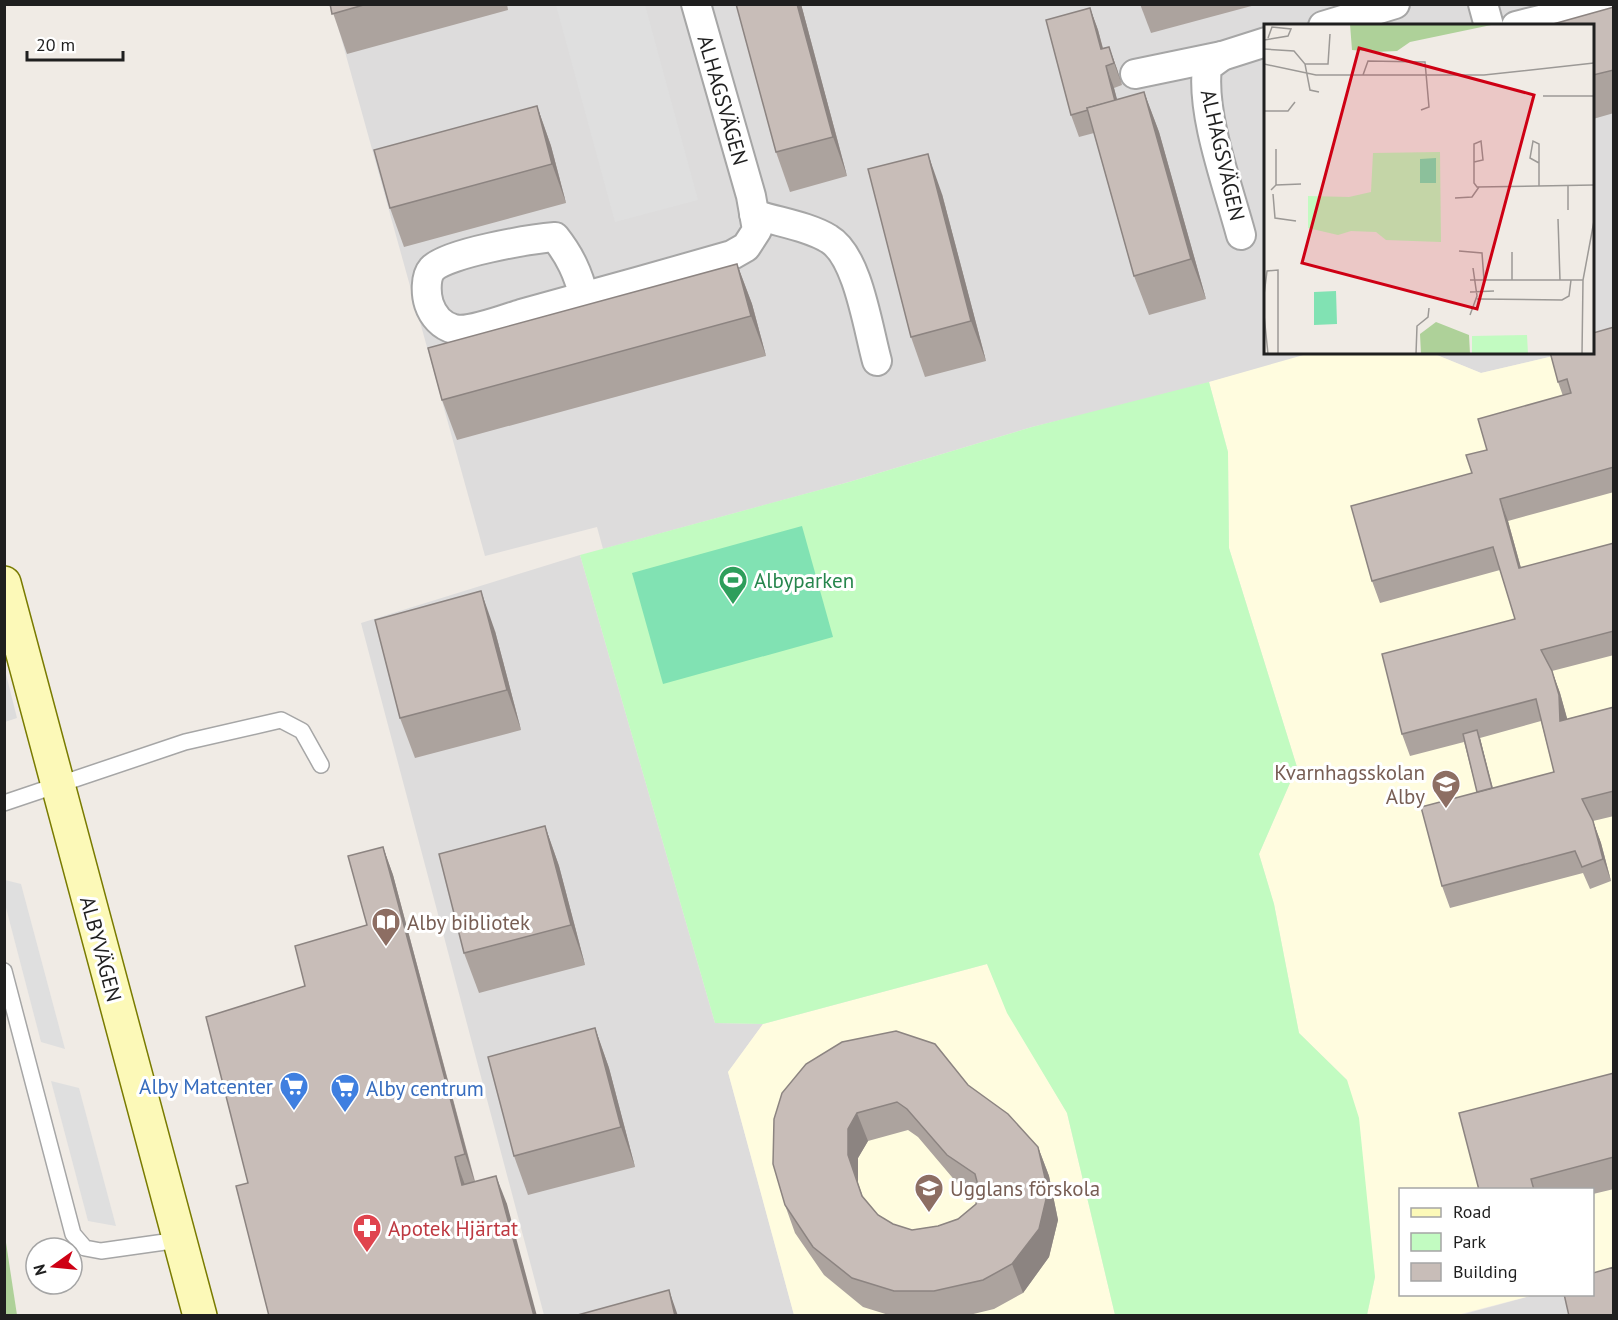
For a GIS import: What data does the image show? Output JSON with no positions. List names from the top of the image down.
{
  "streets": {
    "street": ["ALHAGSVÄGEN", "ALBYVÄGEN"]
  },
  "places": {
    "sports": ["Albyparken"],
    "school or university": ["Kvarnhagsskolan Alby", "Ugglans förskola"],
    "library": ["Alby bibliotek"],
    "supermarket": ["Alby Matcenter", "Alby centrum"],
    "pharmacy": ["Apotek Hjärtat"]
  },
  "legend": ["Road", "Park", "Building"],
  "scale_bar": "20 m",
  "north": "left"
}
